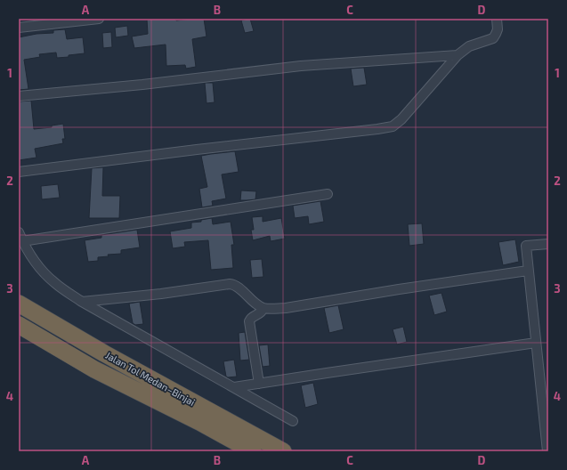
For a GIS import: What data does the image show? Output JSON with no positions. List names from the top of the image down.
{
  "streets": {
    "highway": ["Jalan Tol Medan–Binjai"]
  },
  "grid": {
    "columns": [
      "A",
      "B",
      "C",
      "D"
    ],
    "rows": [
      "1",
      "2",
      "3",
      "4"
    ]
  }
}
